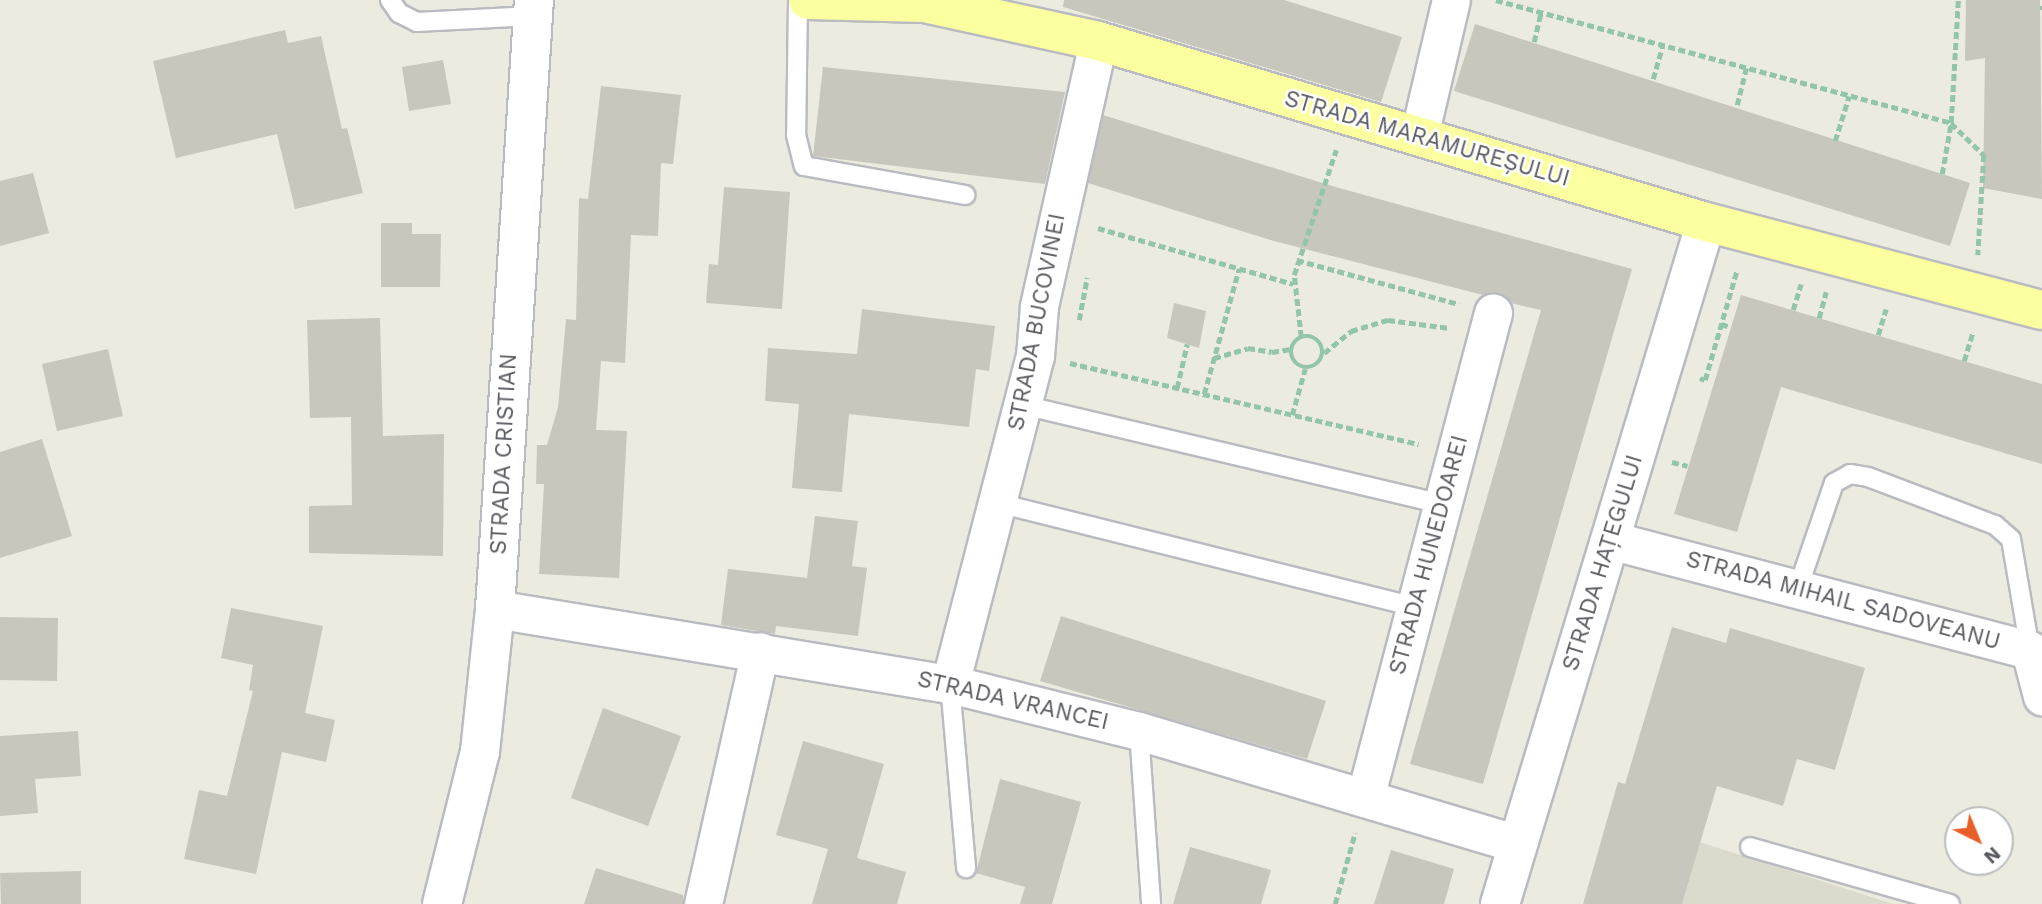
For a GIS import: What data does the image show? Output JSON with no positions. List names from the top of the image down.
{
  "streets": {
    "main road": ["STRADA MARAMUREȘULUI"],
    "street": [
      "STRADA BUCOVINEI",
      "STRADA CRISTIAN",
      "STRADA HUNEDOAREI",
      "STRADA HAȚEGULUI",
      "STRADA MIHAIL SADOVEANU",
      "STRADA VRANCEI"
    ]
  },
  "crossings": [
    ["STRADA MARAMUREȘULUI", "STRADA BUCOVINEI"],
    ["STRADA MARAMUREȘULUI", "STRADA HAȚEGULUI"],
    ["STRADA BUCOVINEI", "STRADA VRANCEI"],
    ["STRADA CRISTIAN", "STRADA VRANCEI"],
    ["STRADA HUNEDOAREI", "STRADA VRANCEI"],
    ["STRADA HAȚEGULUI", "STRADA MIHAIL SADOVEANU"],
    ["STRADA HAȚEGULUI", "STRADA VRANCEI"]
  ],
  "north": "bottom right"
}
